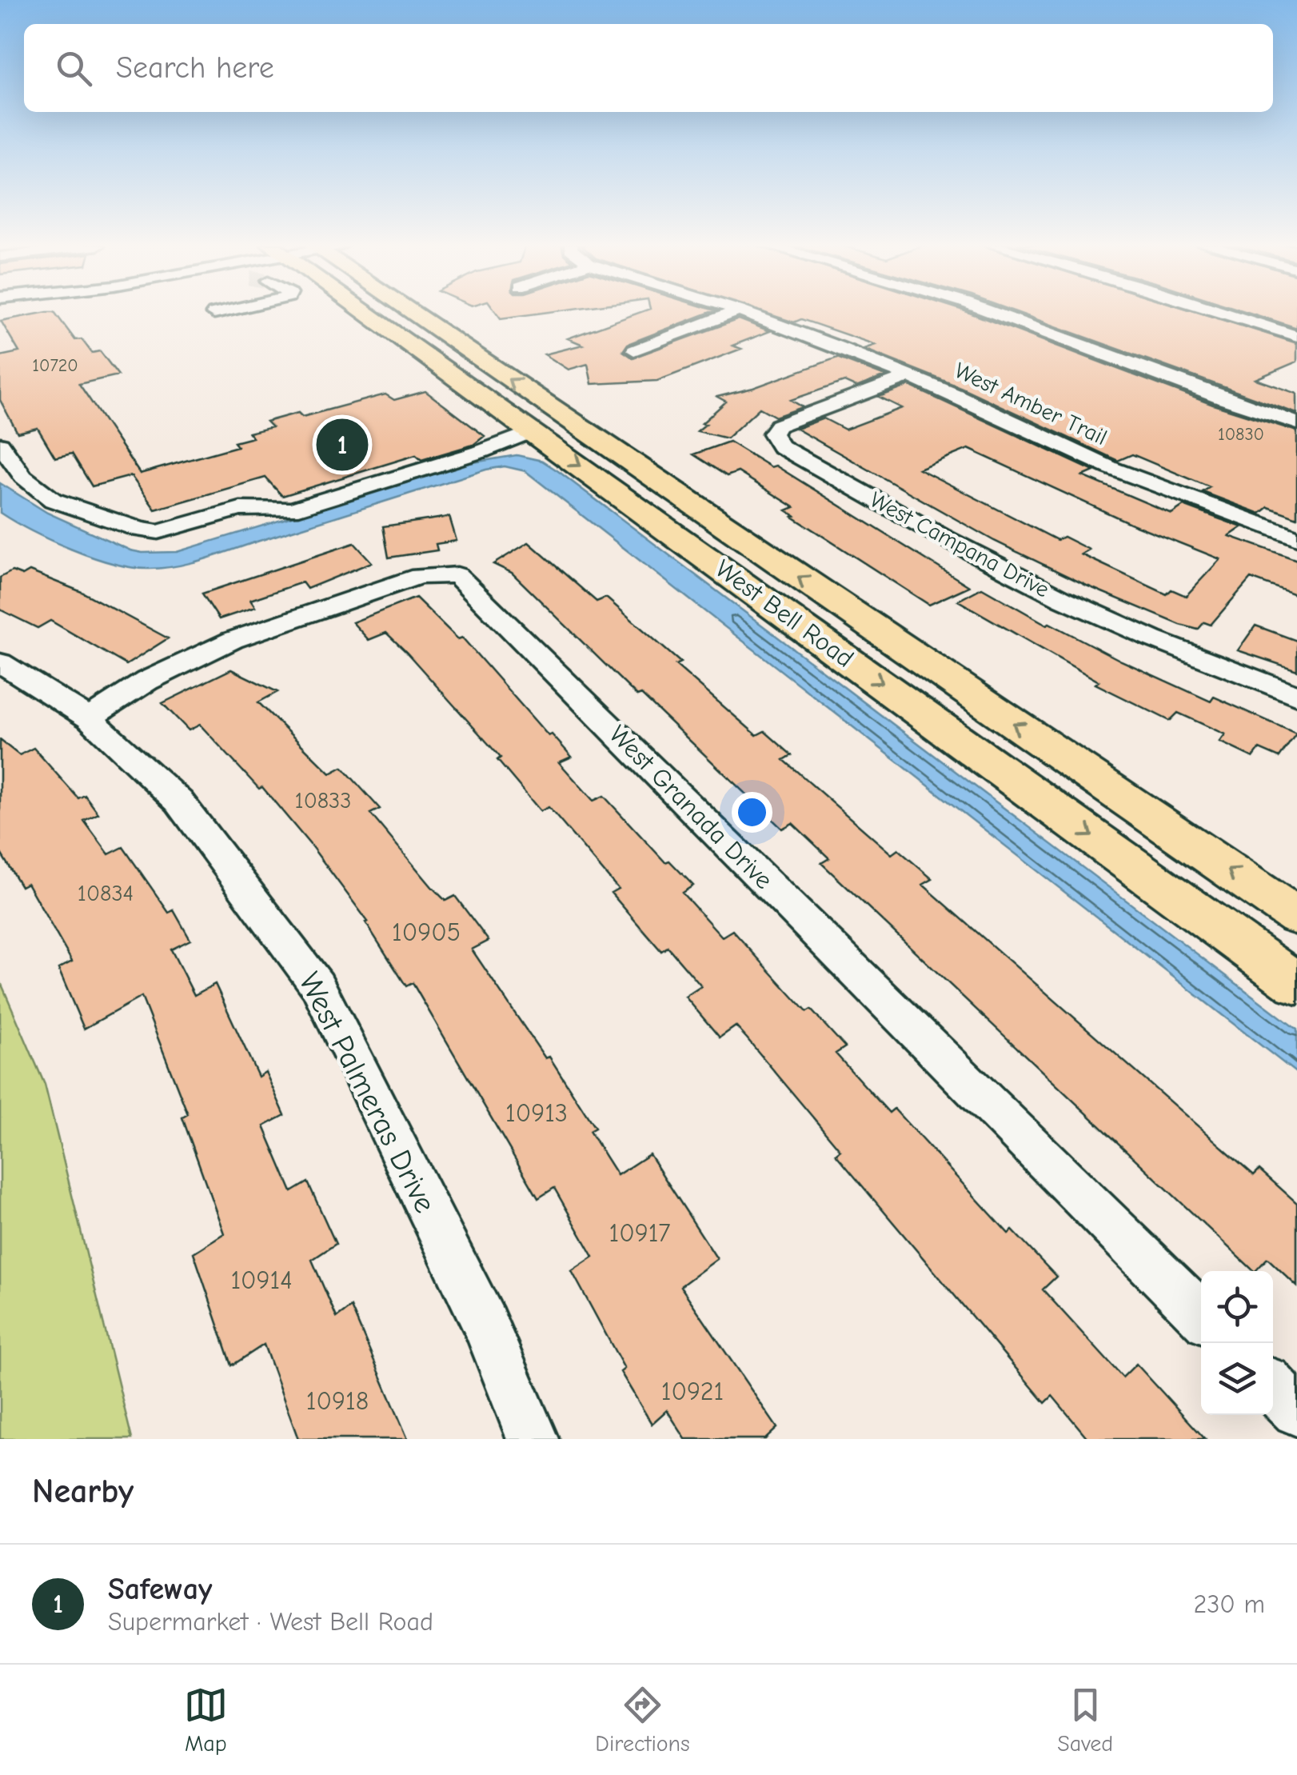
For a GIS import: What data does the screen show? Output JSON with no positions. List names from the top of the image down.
{
  "streets": {
    "main road": ["West Bell Road"],
    "street": [
      "West Amber Trail",
      "West Campana Drive",
      "West Granada Drive",
      "West Palmeras Drive"
    ]
  },
  "crossings": [
    ["West Amber Trail", "West Campana Drive"],
    ["West Granada Drive", "West Palmeras Drive"]
  ],
  "house_numbers": [
    "10720",
    "10830",
    "10833",
    "10834",
    "10905",
    "10913",
    "10917",
    "10914",
    "10921",
    "10918"
  ],
  "page": {
    "search": "Search here",
    "pins": "1",
    "heading": "Nearby",
    "list": [
      {
        "mark": "1",
        "name": "Safeway",
        "note": "Supermarket · West Bell Road",
        "value": "230 m"
      }
    ],
    "nav": ["Map", "Directions", "Saved"]
  }
}
